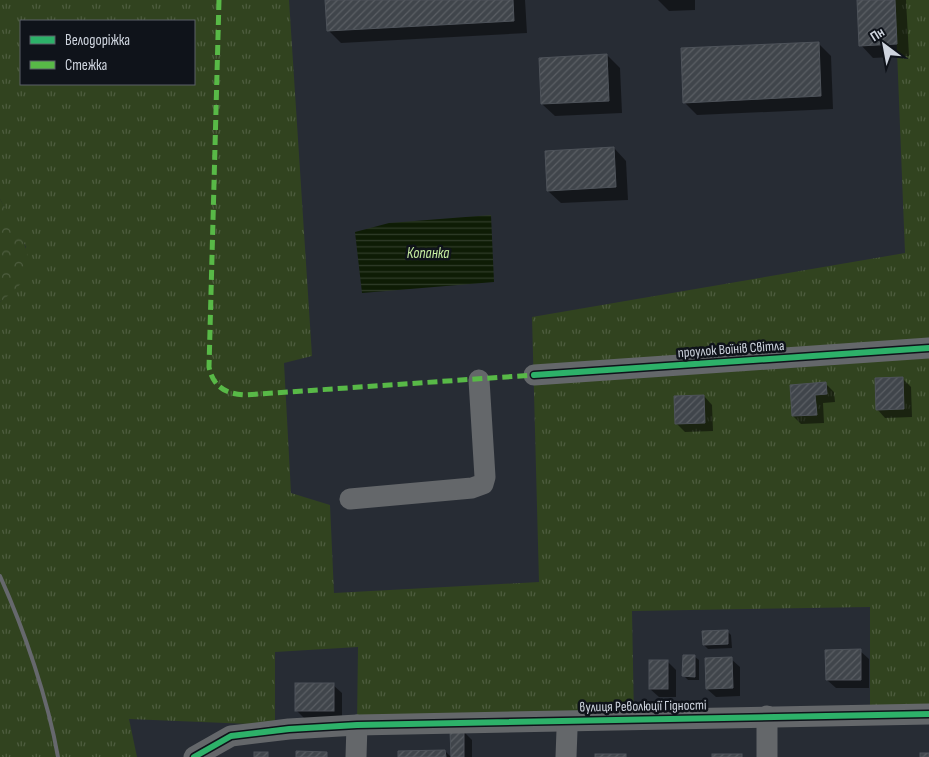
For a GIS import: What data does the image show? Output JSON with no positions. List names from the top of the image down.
{
  "streets": {
    "street": ["проулок Воїнів Світла", "вулиця Революції Гідності"]
  },
  "water": ["Копанка"],
  "legend": ["Велодоріжка", "Стежка"],
  "north": "top left"
}
